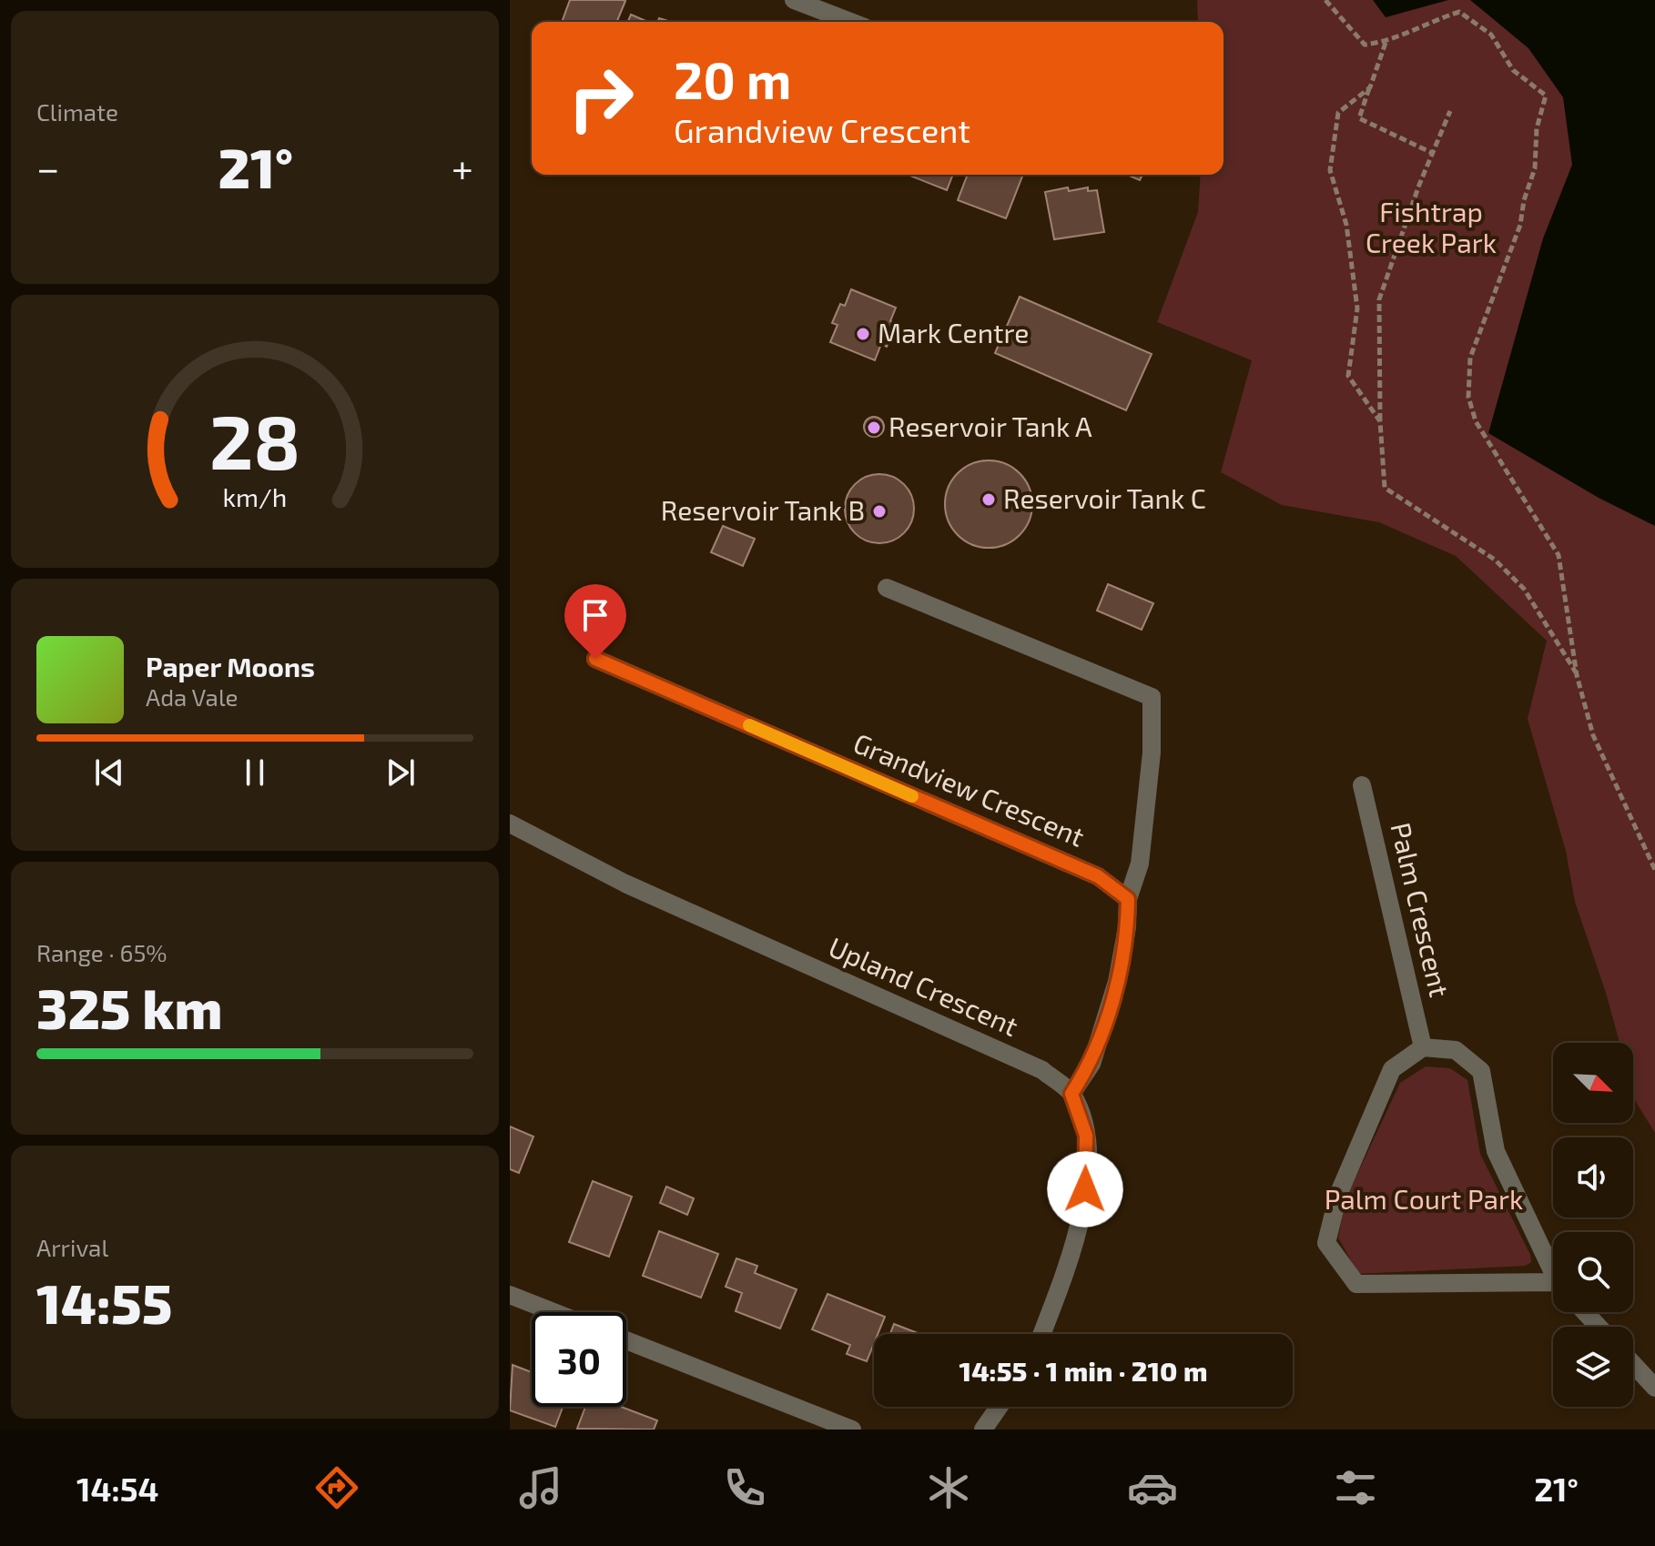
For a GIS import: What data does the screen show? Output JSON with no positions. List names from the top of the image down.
{
  "streets": {
    "street": ["Grandview Crescent", "Palm Crescent", "Upland Crescent"]
  },
  "parks": ["Fishtrap Creek Park", "Palm Court Park"],
  "places": [
    "Mark Centre",
    "Reservoir Tank A",
    "Reservoir Tank C",
    "Reservoir Tank B"
  ],
  "north": "bottom right",
  "page": {
    "tile": [
      "Climate",
      ["Range · 65%", "325 km"],
      ["Arrival", "14:55"]
    ],
    "turn": ["20 m", "Grandview Crescent"],
    "heat": ["−", "21°", "+"],
    "song": ["Paper Moons", "Ada Vale"],
    "limit": "30",
    "trip": "14:55 · 1 min · 210 m",
    "tabs": ["14:54", "21°"],
    "gauge": ["28", "km/h"]
  }
}
